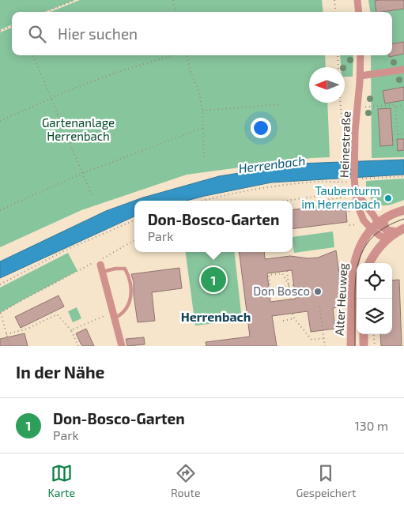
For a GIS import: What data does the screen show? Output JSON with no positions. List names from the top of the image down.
{
  "streets": {
    "street": ["Heinestraße", "Alter Heuweg"]
  },
  "crossings": [
    ["Heinestraße", "Alter Heuweg"]
  ],
  "districts": ["Herrenbach"],
  "water": ["Herrenbach"],
  "parks": ["Gartenanlage Herrenbach"],
  "places": ["Taubenturm im Herrenbach", "Don Bosco"],
  "north": "left",
  "page": {
    "search": "Hier suchen",
    "popup": ["Don-Bosco-Garten", "Park"],
    "pins": "1",
    "heading": "In der Nähe",
    "list": [
      {
        "mark": "1",
        "name": "Don-Bosco-Garten",
        "note": "Park",
        "value": "130 m"
      }
    ],
    "nav": ["Karte", "Route", "Gespeichert"]
  }
}
